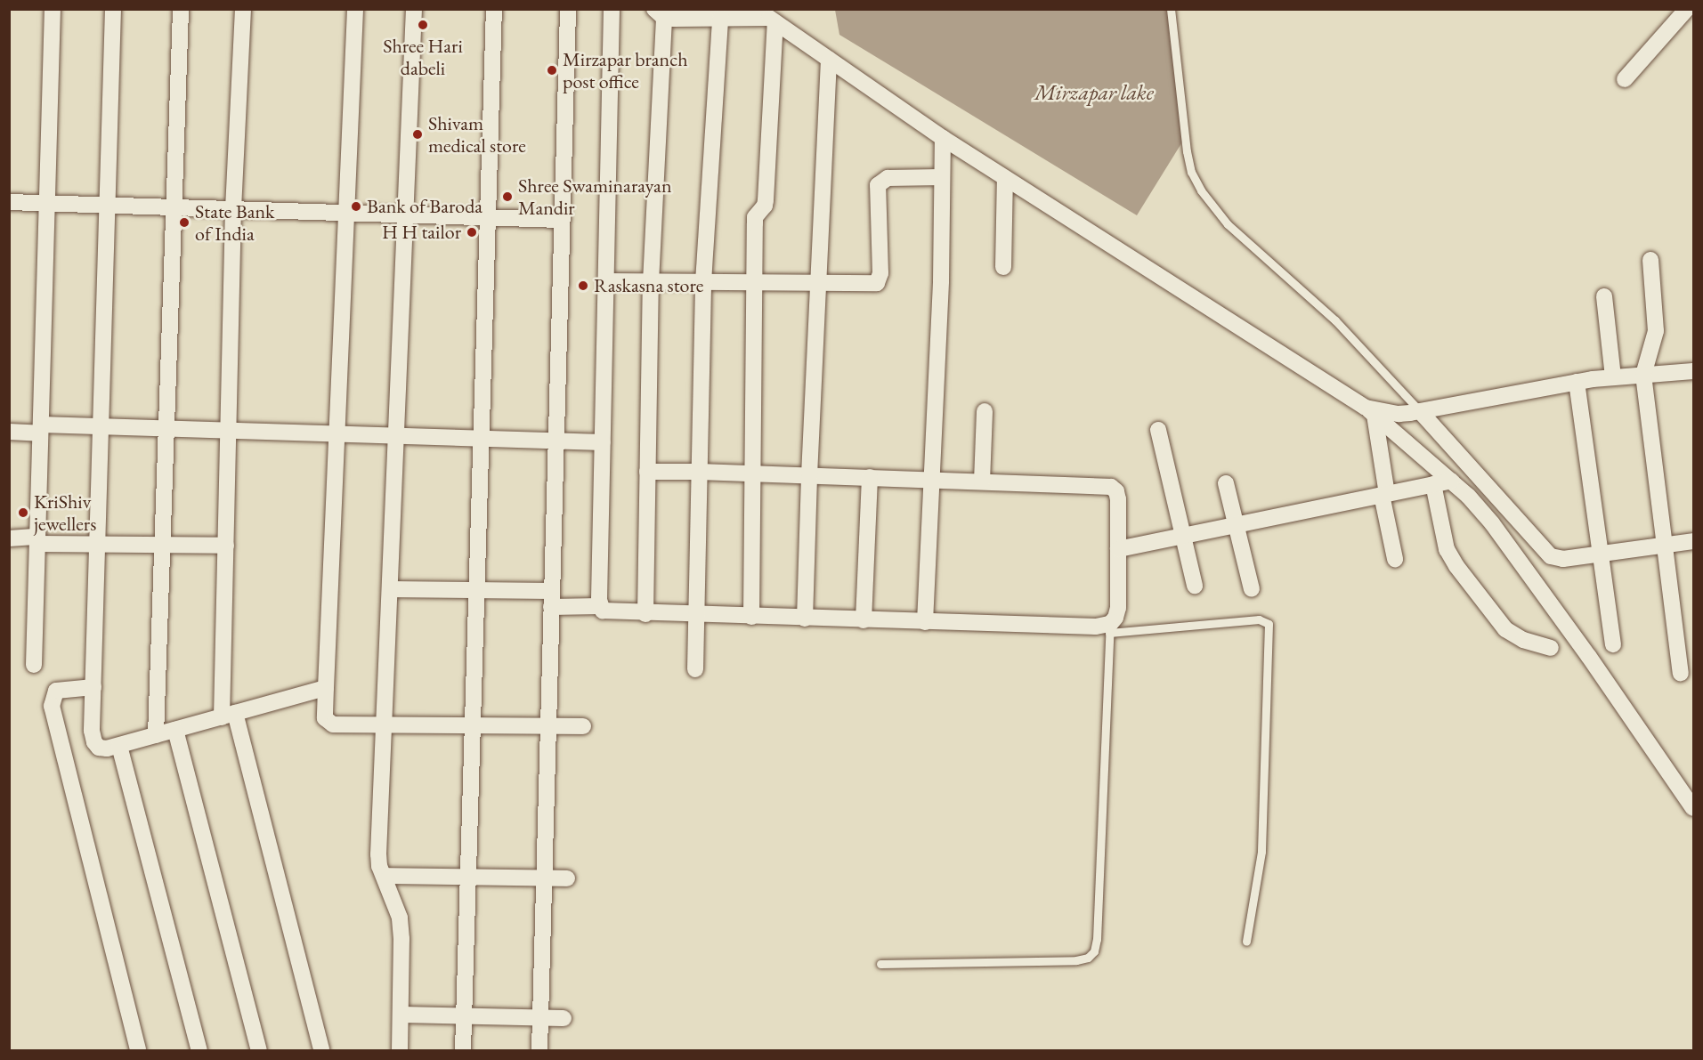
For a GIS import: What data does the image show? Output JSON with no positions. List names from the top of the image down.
{
  "water": ["Mirzapar lake"],
  "places": [
    "Shree Hari dabeli",
    "Mirzapar branch post office",
    "Shivam medical store",
    "Shree Swaminarayan Mandir",
    "Bank of Baroda",
    "State Bank of India",
    "H H tailor",
    "Raskasna store",
    "KriShiv jewellers"
  ]
}
